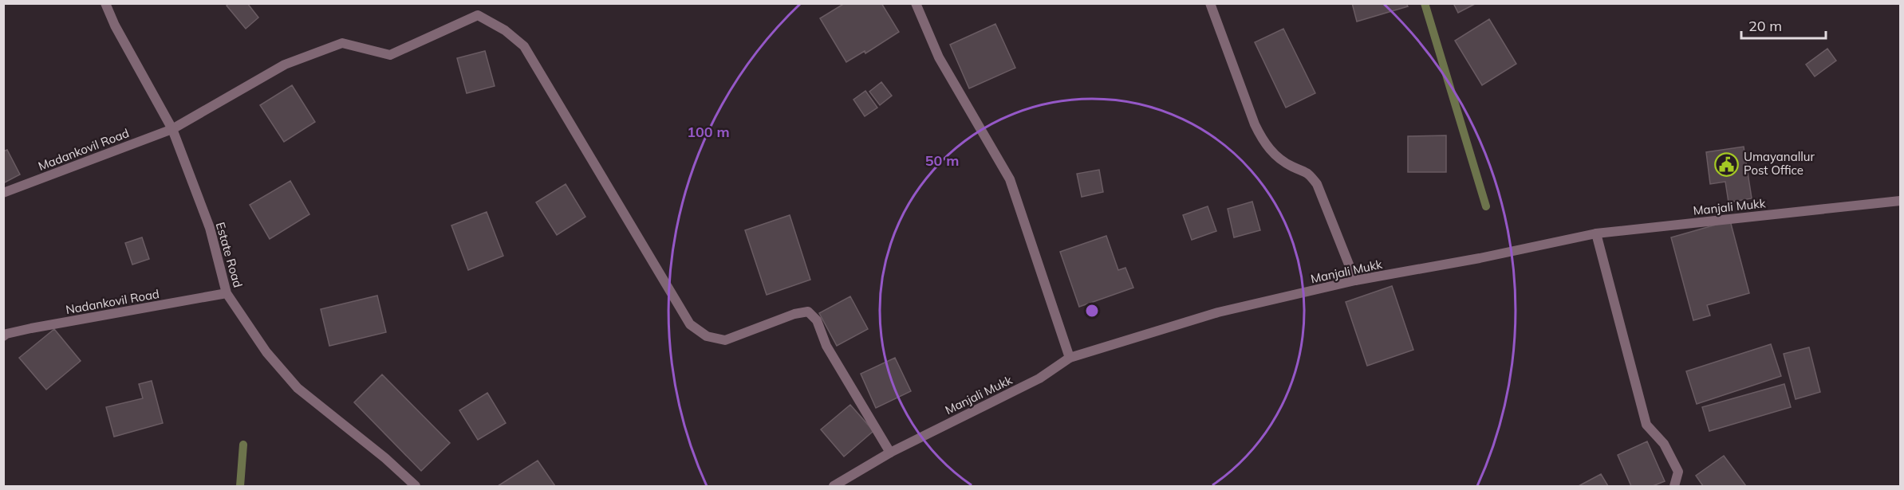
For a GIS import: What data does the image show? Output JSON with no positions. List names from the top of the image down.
{
  "streets": {
    "street": [
      "Madankovil Road",
      "Manjali Mukk",
      "Estate Road",
      "Nadankovil Road"
    ]
  },
  "crossings": [
    ["Madankovil Road", "Manjali Mukk"],
    ["Madankovil Road", "Estate Road"],
    ["Estate Road", "Nadankovil Road"]
  ],
  "places": {
    "public building": ["Umayanallur Post Office"]
  },
  "scale_bar": "20 m",
  "rings": ["100 m", "50 m"]
}
